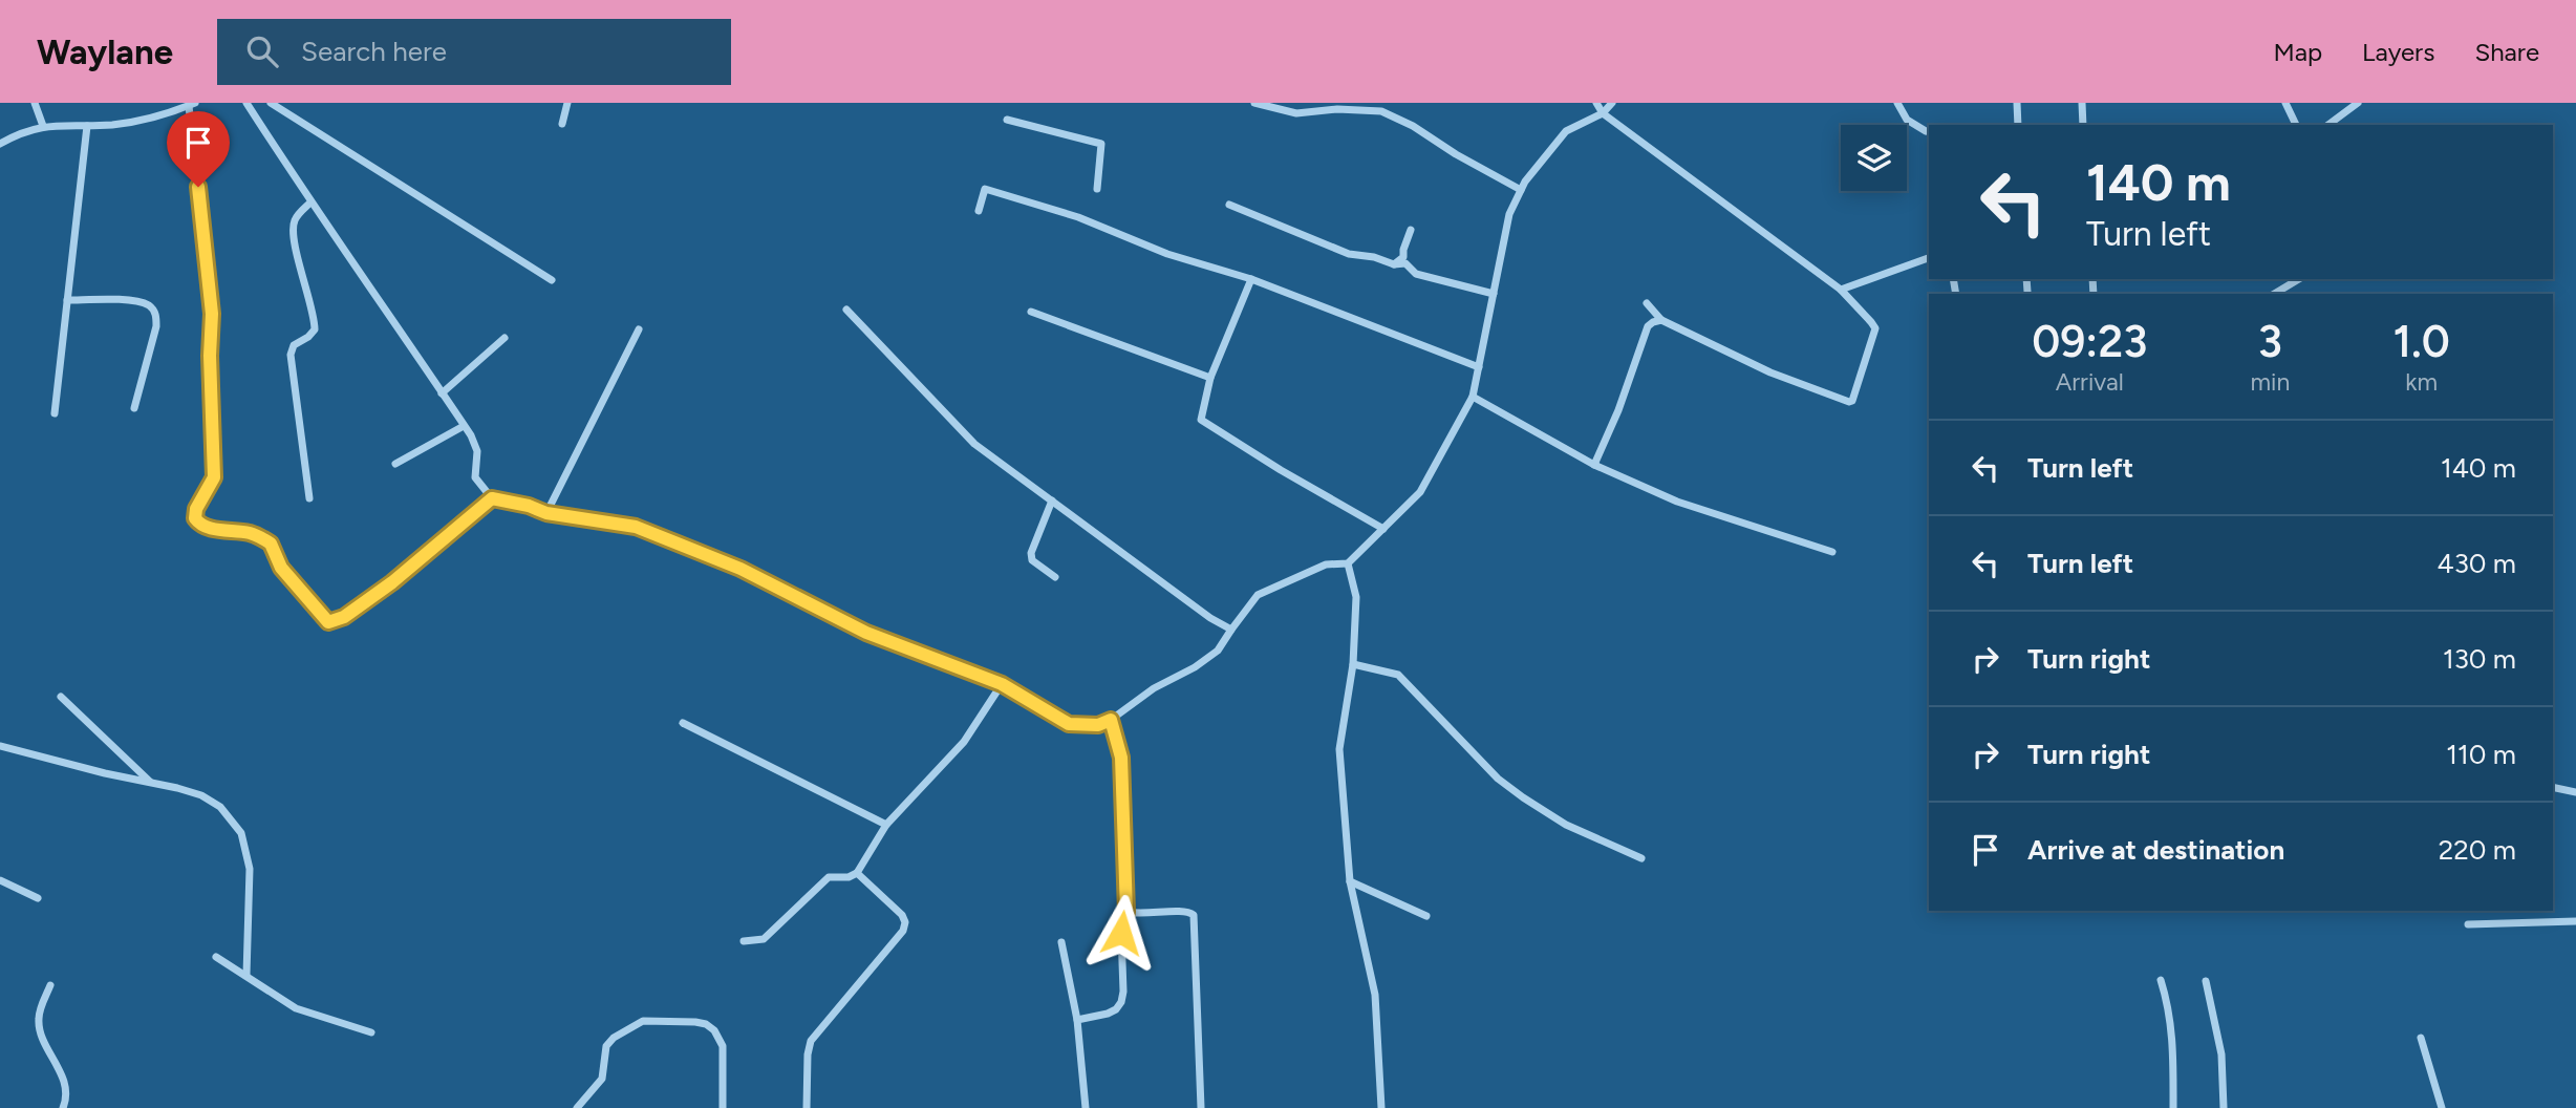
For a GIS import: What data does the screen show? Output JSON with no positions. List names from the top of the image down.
{
  "page": {
    "header": "Waylane",
    "search": "Search here",
    "nav": ["Map", "Layers", "Share"],
    "turn": ["140 m", "Turn left"],
    "eta": [
      "09:23",
      "Arrival",
      "3",
      "min",
      "1.0",
      "km"
    ],
    "list": [
      {
        "name": "Turn left",
        "value": "140 m"
      },
      {
        "name": "Turn left",
        "value": "430 m"
      },
      {
        "name": "Turn right",
        "value": "130 m"
      },
      {
        "name": "Turn right",
        "value": "110 m"
      },
      {
        "name": "Arrive at destination",
        "value": "220 m"
      }
    ]
  }
}
